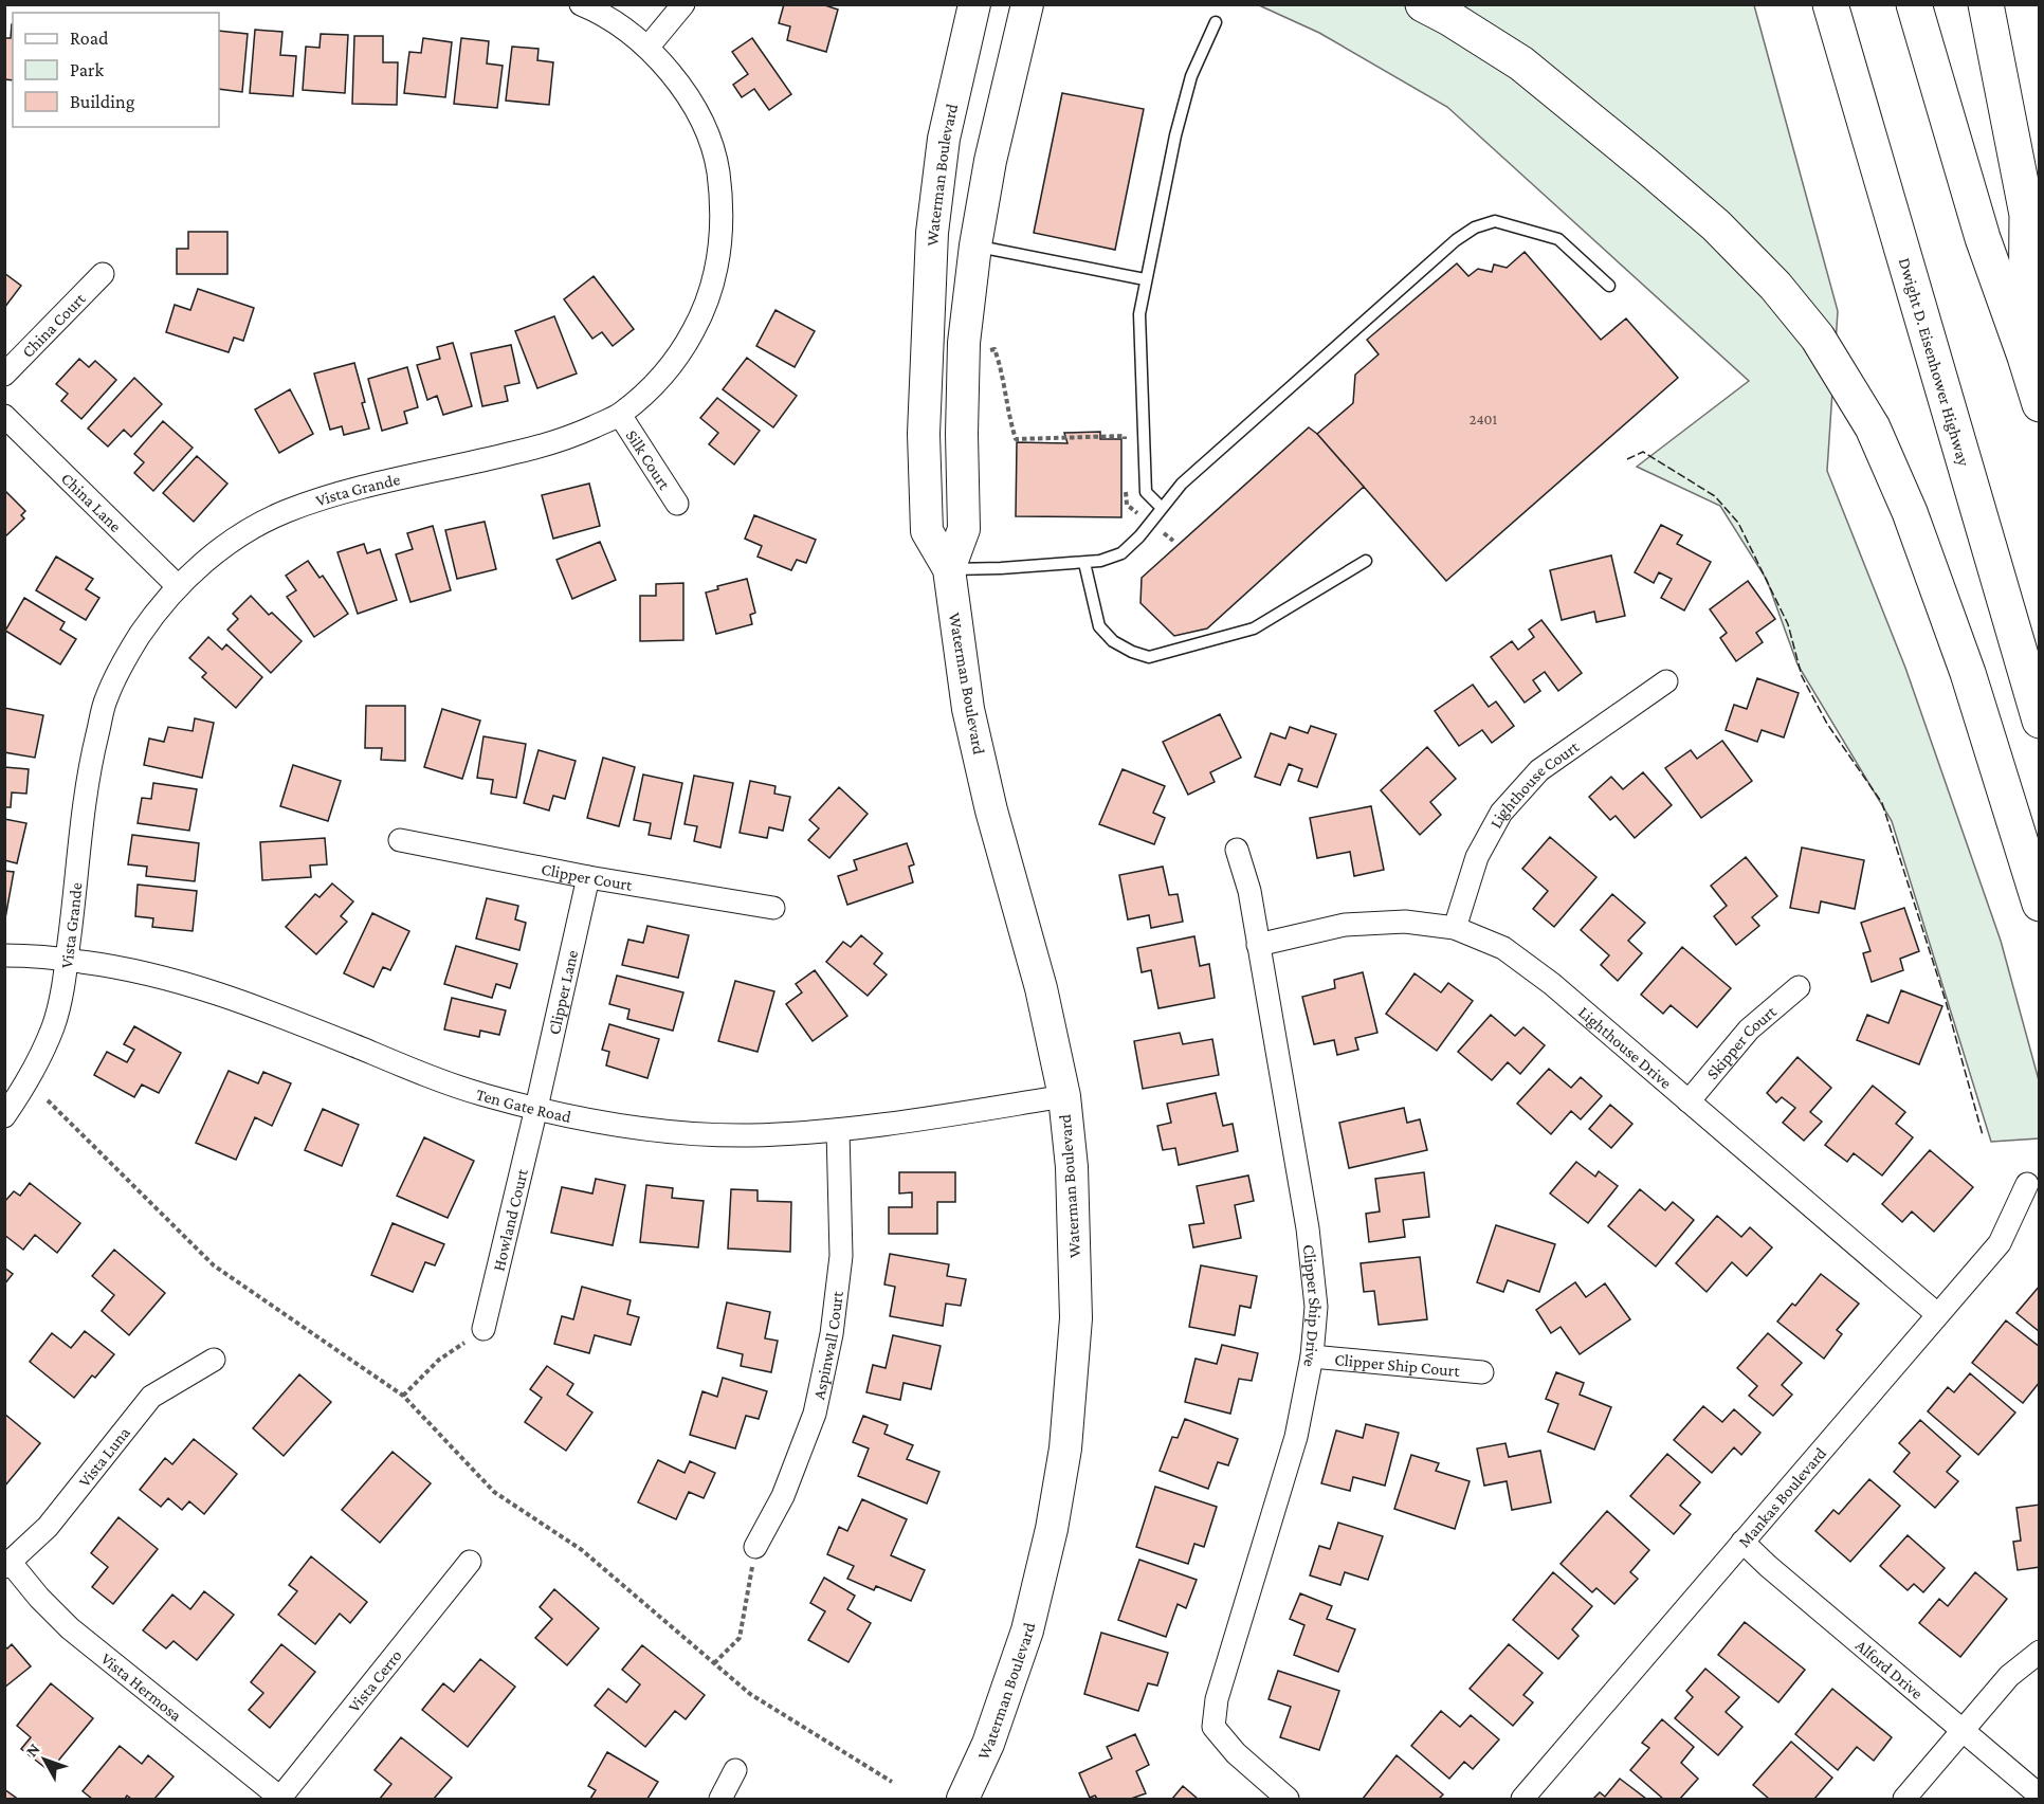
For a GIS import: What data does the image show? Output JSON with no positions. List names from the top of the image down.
{
  "streets": {
    "highway": ["Dwight D. Eisenhower Highway"],
    "main road": ["Waterman Boulevard"],
    "street": [
      "China Court",
      "Silk Court",
      "Vista Grande",
      "China Lane",
      "Lighthouse Court",
      "Clipper Court",
      "Clipper Lane",
      "Skipper Court",
      "Lighthouse Drive",
      "Ten Gate Road",
      "Howland Court",
      "Clipper Ship Drive",
      "Aspinwall Court",
      "Clipper Ship Court",
      "Vista Luna",
      "Mankas Boulevard",
      "Alford Drive",
      "Vista Cerro",
      "Vista Hermosa"
    ]
  },
  "crossings": [
    ["Waterman Boulevard", "Ten Gate Road"],
    ["Silk Court", "Vista Grande"],
    ["Vista Grande", "China Lane"],
    ["Vista Grande", "Ten Gate Road"],
    ["Lighthouse Court", "Lighthouse Drive"],
    ["Clipper Court", "Clipper Lane"],
    ["Clipper Lane", "Ten Gate Road"],
    ["Clipper Lane", "Howland Court"],
    ["Skipper Court", "Lighthouse Drive"],
    ["Lighthouse Drive", "Clipper Ship Drive"],
    ["Lighthouse Drive", "Mankas Boulevard"],
    ["Ten Gate Road", "Howland Court"],
    ["Ten Gate Road", "Aspinwall Court"],
    ["Clipper Ship Drive", "Clipper Ship Court"],
    ["Vista Luna", "Vista Hermosa"],
    ["Mankas Boulevard", "Alford Drive"],
    ["Vista Cerro", "Vista Hermosa"]
  ],
  "house_numbers": ["2401"],
  "legend": ["Road", "Park", "Building"],
  "north": "top left"
}
